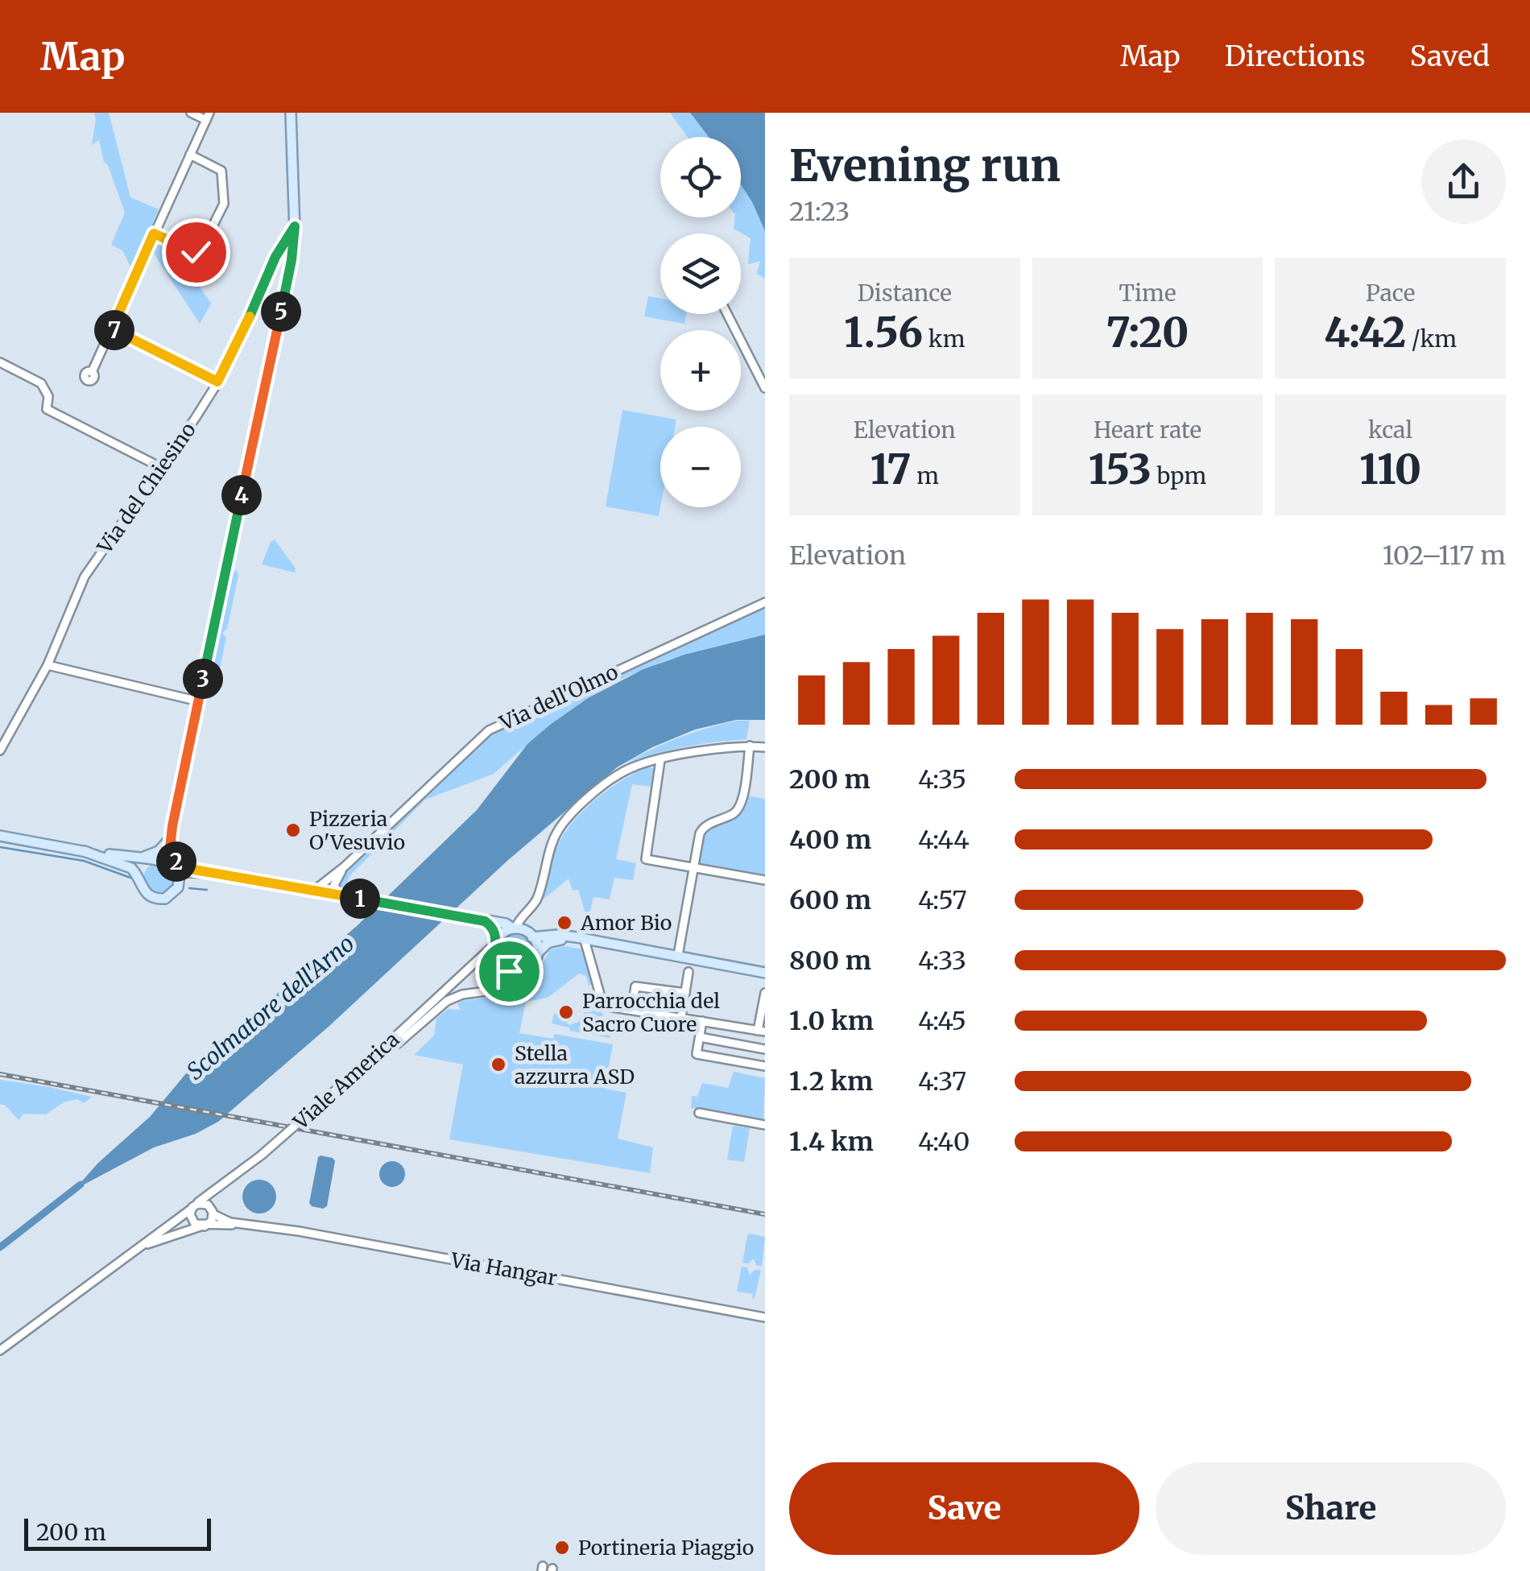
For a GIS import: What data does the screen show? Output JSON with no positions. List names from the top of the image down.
{
  "streets": {
    "street": [
      "Via del Chiesino",
      "Via dell'Olmo",
      "Viale America",
      "Via Hangar"
    ]
  },
  "crossings": [
    ["Viale America", "Via Hangar"]
  ],
  "water": ["Scolmatore dell'Arno"],
  "places": [
    "Pizzeria O'Vesuvio",
    "Amor Bio",
    "Parrocchia del Sacro Cuore",
    "Stella azzurra ASD",
    "Portineria Piaggio"
  ],
  "scale_bar": "200 m",
  "page": {
    "header": "Map",
    "nav": ["Map", "Directions", "Saved"],
    "heading": ["Evening run", "21:23"],
    "map_buttons": ["+", "−"],
    "stats": [
      ["Distance", "1.56 km"],
      ["Time", "7:20"],
      ["Pace", "4:42 /km"],
      ["Elevation", "17 m"],
      ["Heart rate", "153 bpm"],
      ["kcal", "110"]
    ],
    "pins": [
      "5",
      "7",
      "4",
      "3",
      "2",
      "1"
    ],
    "chart": ["Elevation", "102–117 m"],
    "list": [
      {
        "name": "200 m",
        "note": "4:35"
      },
      {
        "name": "400 m",
        "note": "4:44"
      },
      {
        "name": "600 m",
        "note": "4:57"
      },
      {
        "name": "800 m",
        "note": "4:33"
      },
      {
        "name": "1.0 km",
        "note": "4:45"
      },
      {
        "name": "1.2 km",
        "note": "4:37"
      },
      {
        "name": "1.4 km",
        "note": "4:40"
      }
    ],
    "buttons": ["Save", "Share"],
    "scale": "200 m"
  }
}
